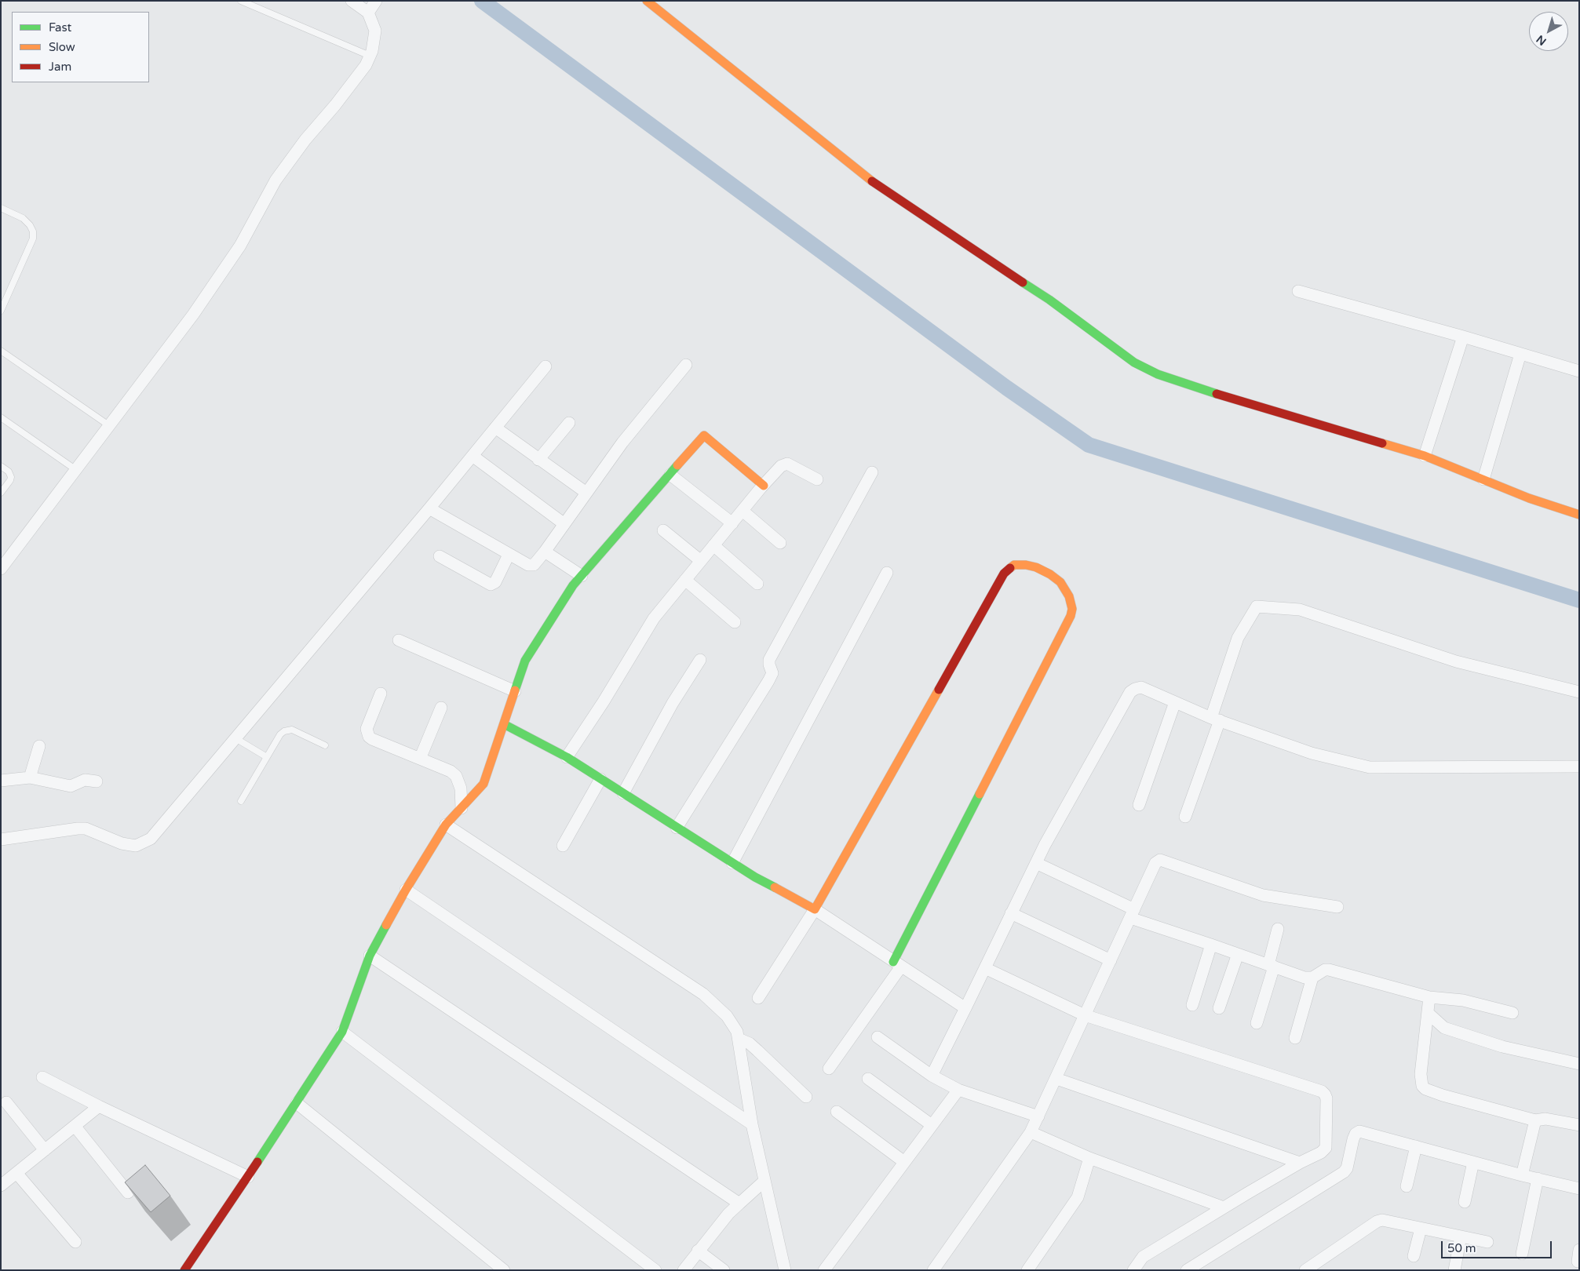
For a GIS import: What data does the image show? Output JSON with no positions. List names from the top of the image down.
{
  "legend": ["Fast", "Slow", "Jam"],
  "scale_bar": "50 m",
  "north": "bottom left"
}
